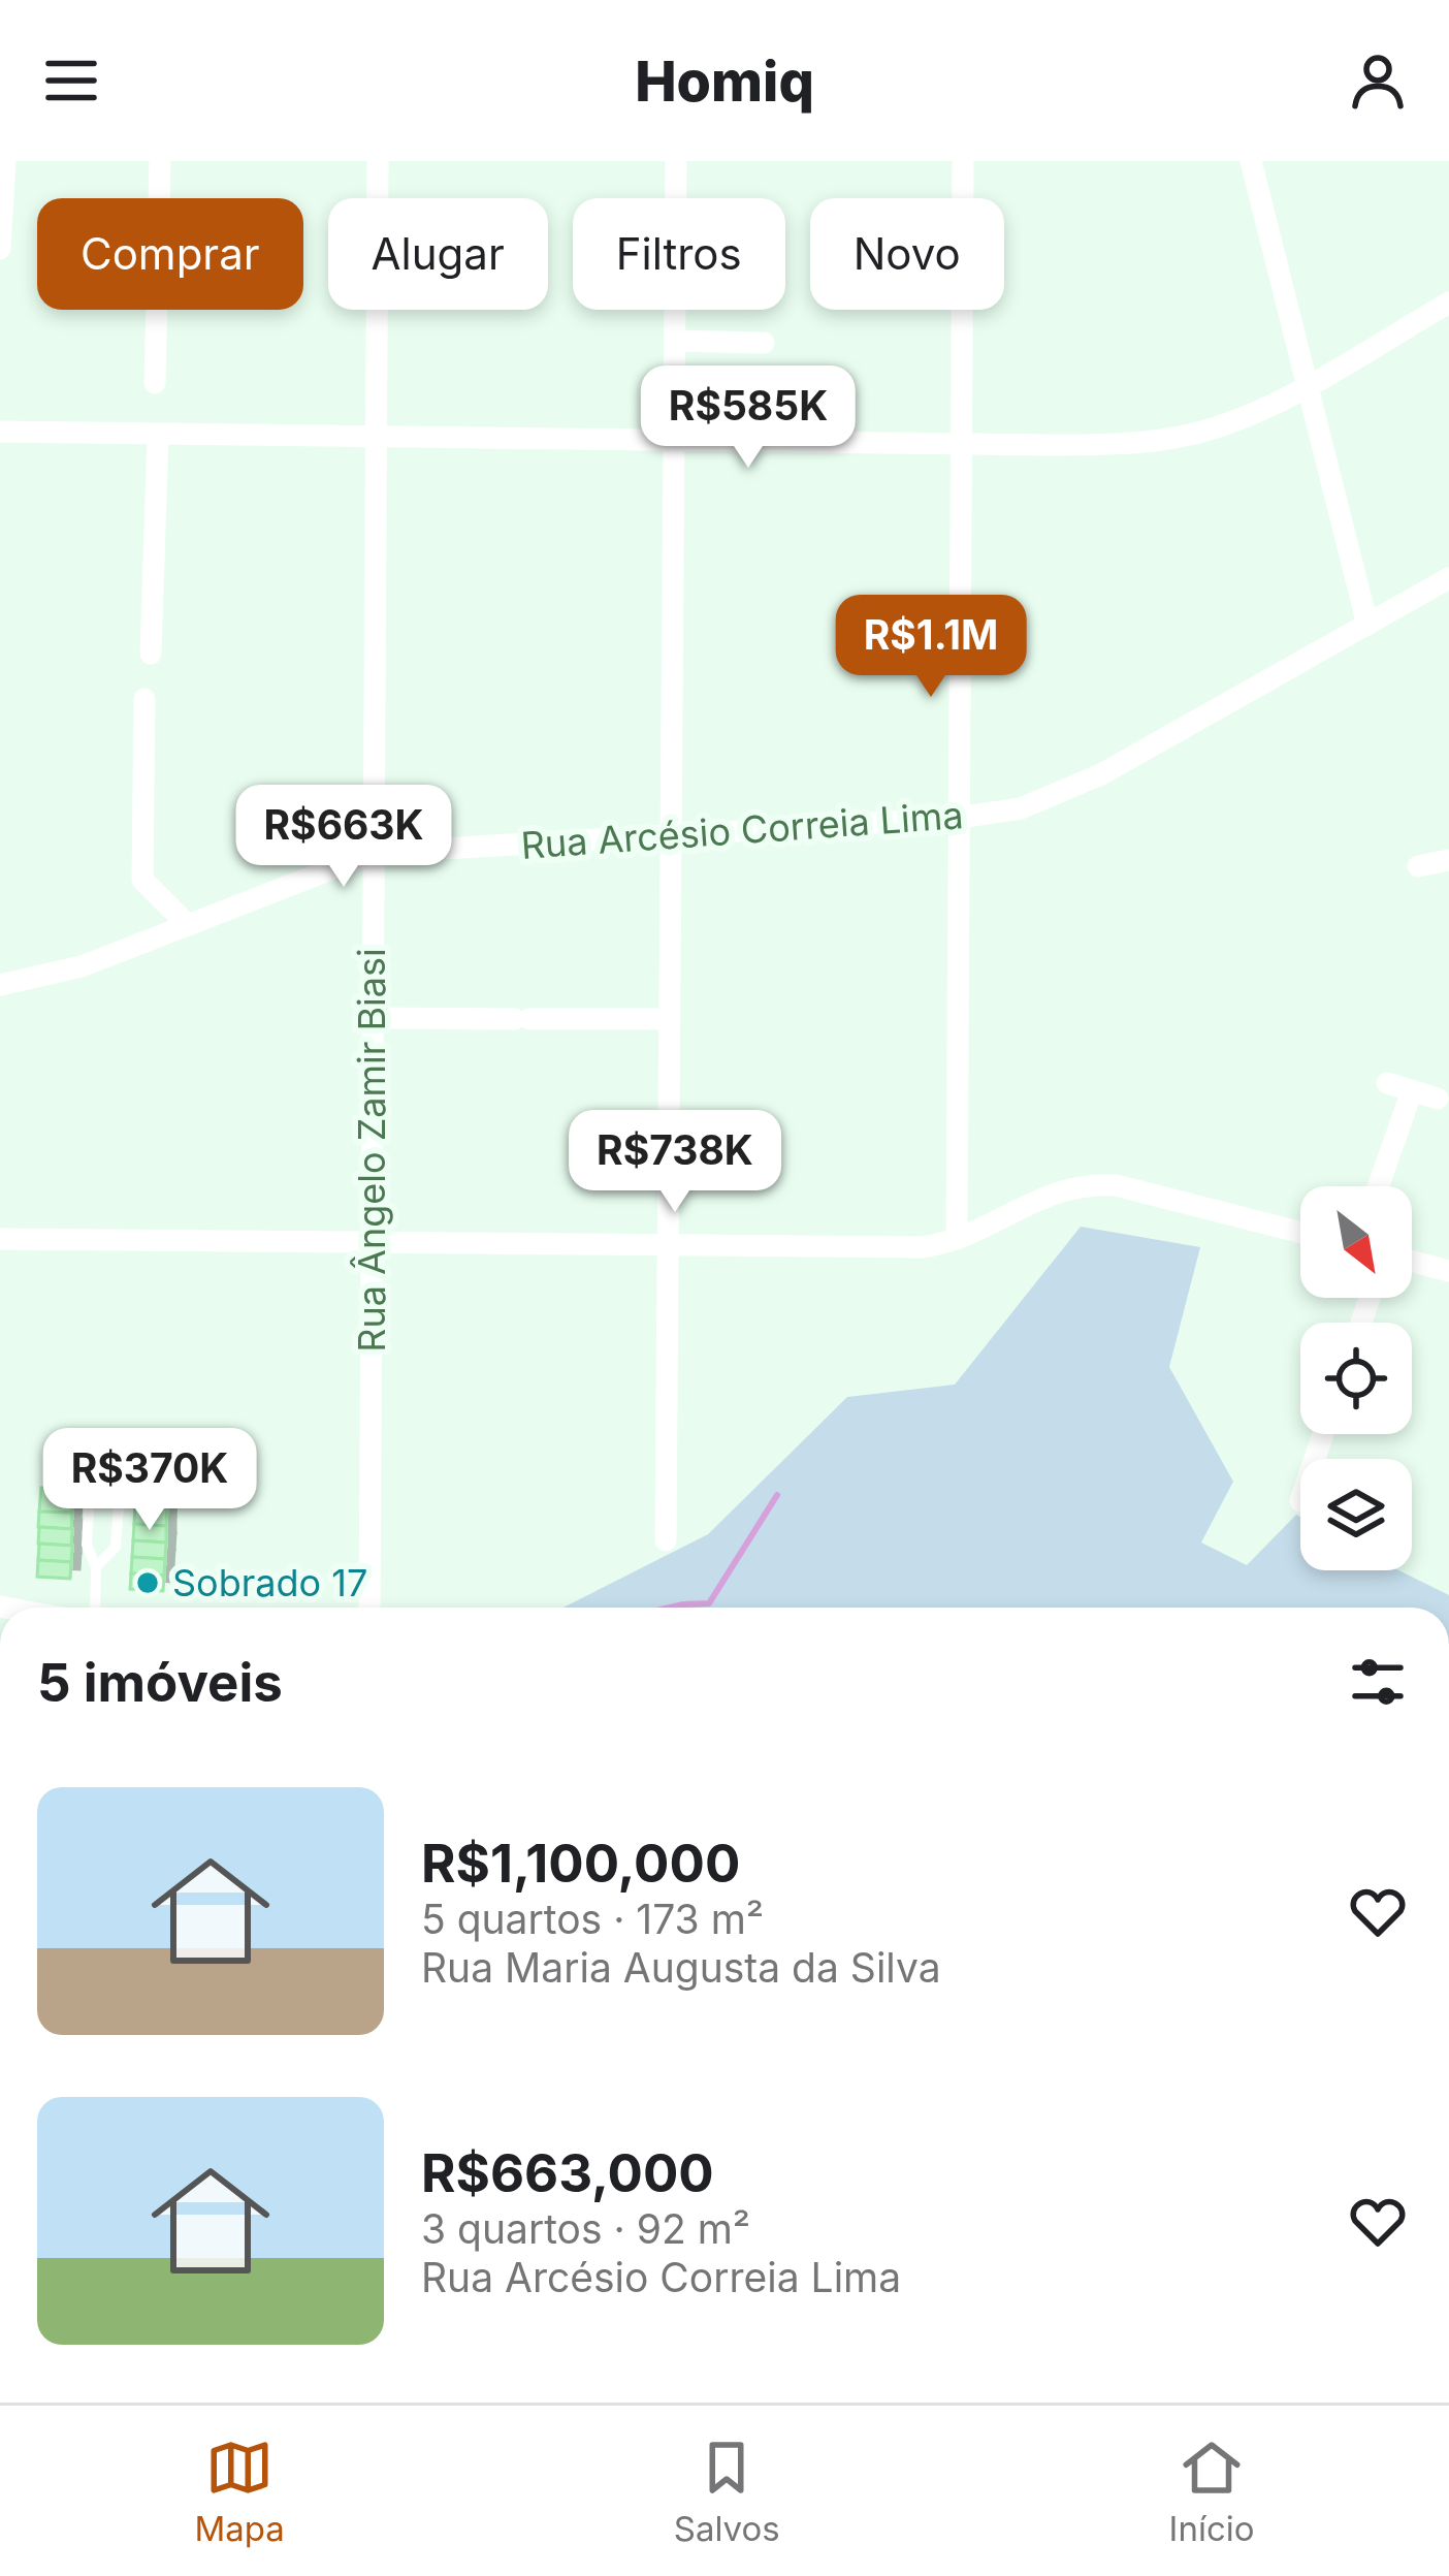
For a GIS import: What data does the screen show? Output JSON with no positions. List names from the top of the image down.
{
  "streets": {
    "street": ["Rua Arcésio Correia Lima", "Rua Ângelo Zamir Biasi"]
  },
  "crossings": [
    ["Rua Arcésio Correia Lima", "Rua Ângelo Zamir Biasi"]
  ],
  "places": ["Sobrado 17"],
  "north": "bottom right",
  "page": {
    "header": "Homiq",
    "chip": [
      "Comprar",
      "Alugar",
      "Filtros",
      "Novo"
    ],
    "price": [
      "R$585K",
      "R$1.1M",
      "R$663K",
      "R$738K",
      "R$370K"
    ],
    "heading": "5 imóveis",
    "list": [
      {
        "name": "R$1,100,000",
        "note": "5 quartos · 173 m² · Rua Maria Augusta da Silva"
      },
      {
        "name": "R$663,000",
        "note": "3 quartos · 92 m² · Rua Arcésio Correia Lima"
      }
    ],
    "tabs": ["Mapa", "Salvos", "Início"]
  }
}
